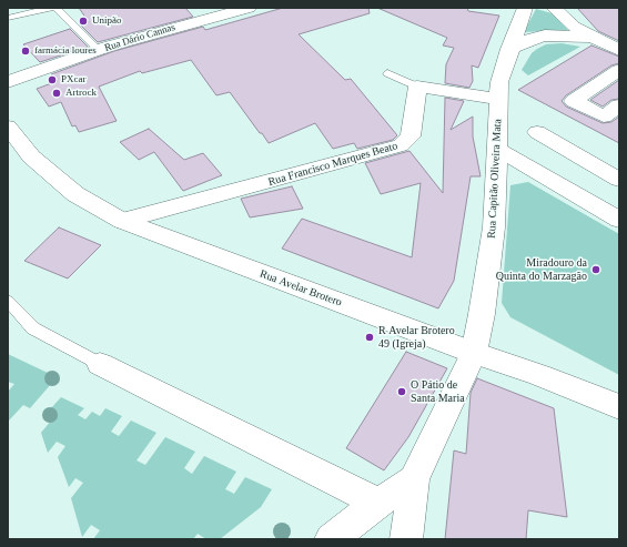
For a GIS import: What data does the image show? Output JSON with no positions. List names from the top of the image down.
{
  "streets": {
    "street": [
      "Rua Dário Cannas",
      "Rua Francisco Marques Beato",
      "Rua Capitão Oliveira Mata",
      "Rua Avelar Brotero"
    ]
  },
  "crossings": [
    ["Rua Francisco Marques Beato", "Rua Avelar Brotero"],
    ["Rua Capitão Oliveira Mata", "Rua Avelar Brotero"]
  ],
  "places": [
    "Unipão",
    "farmácia loures",
    "PXcar",
    "Artrock",
    "Miradouro da Quinta do Marzagão",
    "R Avelar Brotero 49 (Igreja)",
    "O Pátio de Santa Maria"
  ]
}
